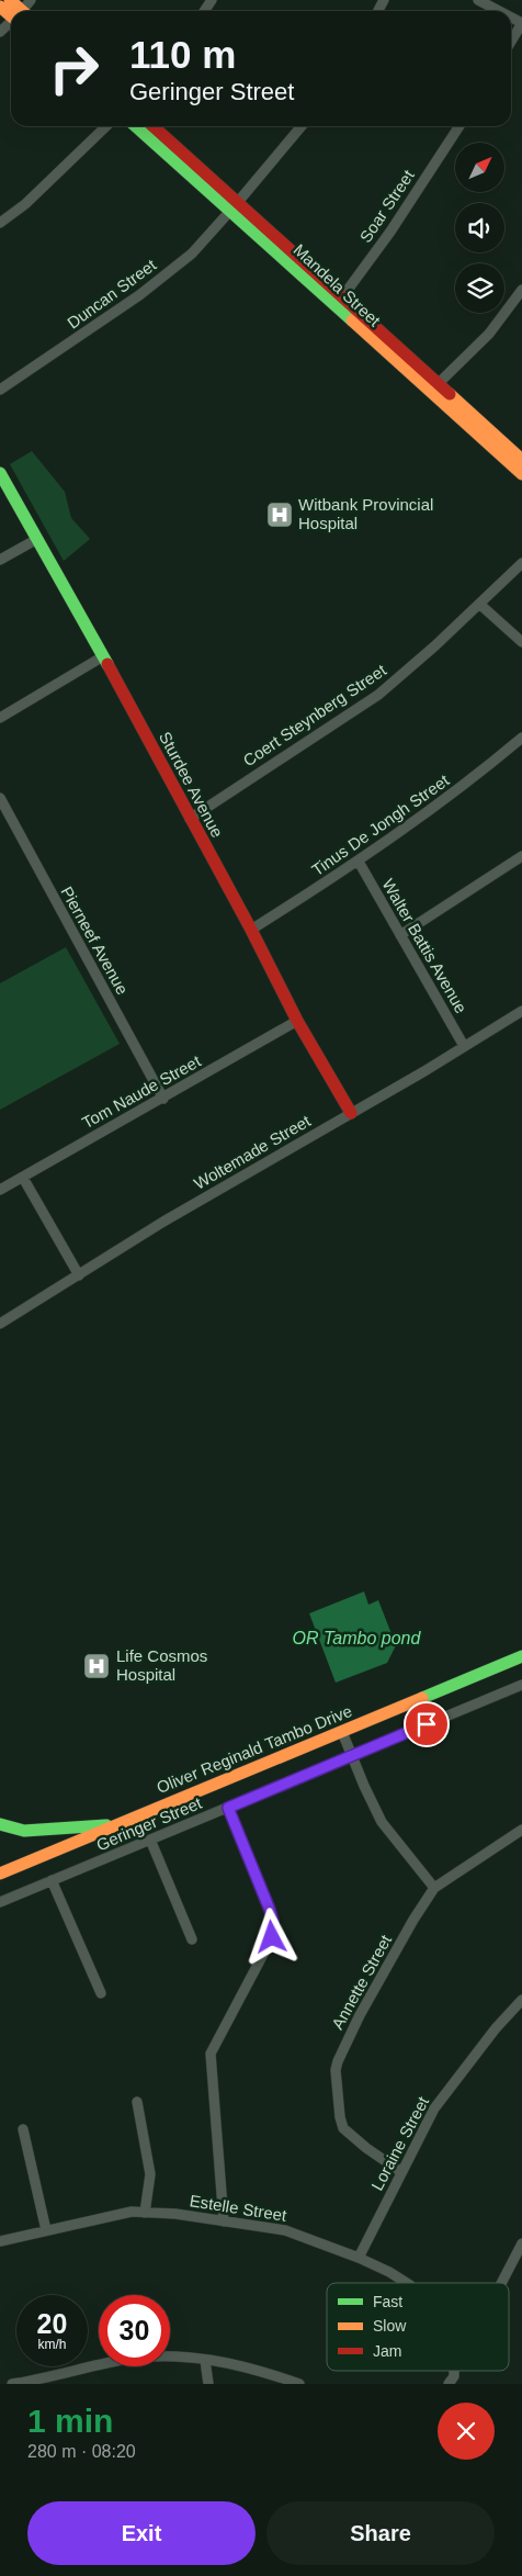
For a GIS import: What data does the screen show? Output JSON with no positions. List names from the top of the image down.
{
  "streets": {
    "main road": ["Mandela Street", "Sturdee Avenue", "Oliver Reginald Tambo Drive"],
    "street": [
      "Soar Street",
      "Duncan Street",
      "Coert Steynberg Street",
      "Tinus De Jongh Street",
      "Pierneef Avenue",
      "Walter Battis Avenue",
      "Tom Naude Street",
      "Woltemade Street",
      "Geringer Street",
      "Annette Street",
      "Loraine Street",
      "Estelle Street"
    ]
  },
  "crossings": [
    ["Soar Street", "Mandela Street"],
    ["Mandela Street", "Duncan Street"],
    ["Coert Steynberg Street", "Sturdee Avenue"],
    ["Sturdee Avenue", "Tinus De Jongh Street"],
    ["Sturdee Avenue", "Tom Naude Street"],
    ["Sturdee Avenue", "Woltemade Street"],
    ["Tinus De Jongh Street", "Walter Battis Avenue"],
    ["Pierneef Avenue", "Tom Naude Street"],
    ["Walter Battis Avenue", "Woltemade Street"],
    ["Annette Street", "Loraine Street"],
    ["Loraine Street", "Estelle Street"]
  ],
  "water": ["OR Tambo pond"],
  "places": {
    "hospital": ["Witbank Provincial Hospital", "Life Cosmos Hospital"]
  },
  "legend": ["Fast", "Slow", "Jam"],
  "north": "top right",
  "page": {
    "turn": ["110 m", "Geringer Street"],
    "speed": "20 km/h",
    "limit": "30",
    "heading": ["1 min", "280 m · 08:20"],
    "buttons": ["Exit", "Share"]
  }
}
